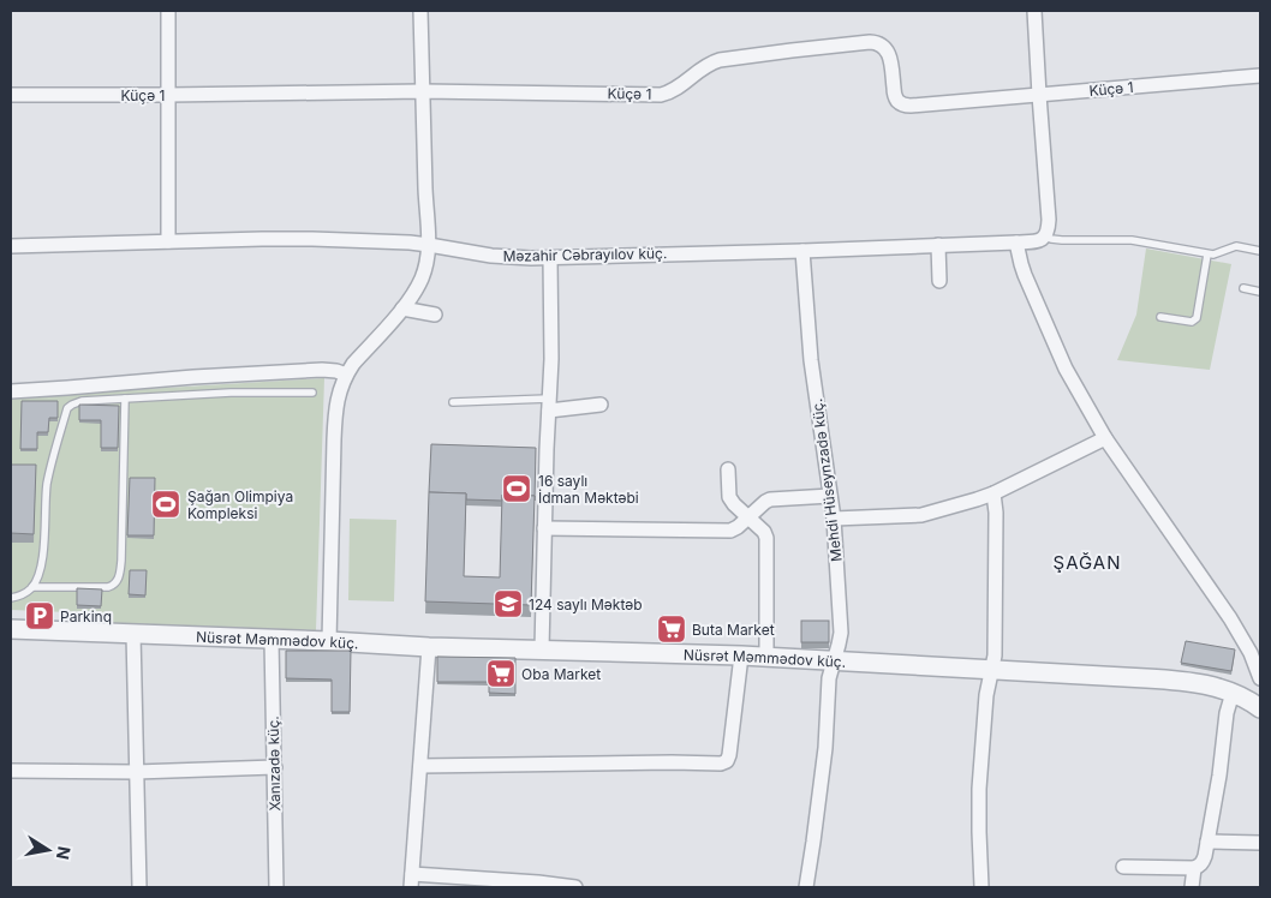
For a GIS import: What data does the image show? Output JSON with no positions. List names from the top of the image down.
{
  "streets": {
    "street": [
      "Küçə 1",
      "Məzahir Cəbrayılov küç.",
      "Mehdi Hüseynzadə küç.",
      "Nüsrət Məmmədov küç.",
      "Xanızadə küç."
    ]
  },
  "crossings": [
    ["Məzahir Cəbrayılov küç.", "Mehdi Hüseynzadə küç."],
    ["Mehdi Hüseynzadə küç.", "Nüsrət Məmmədov küç."],
    ["Nüsrət Məmmədov küç.", "Xanızadə küç."]
  ],
  "districts": ["ŞAĞAN"],
  "places": {
    "sports": ["16 saylı İdman Məktəbi", "Şağan Olimpiya Kompleksi"],
    "school or university": ["124 saylı Məktəb"],
    "parking": ["Parkinq"],
    "supermarket": ["Buta Market", "Oba Market"]
  },
  "north": "right"
}
